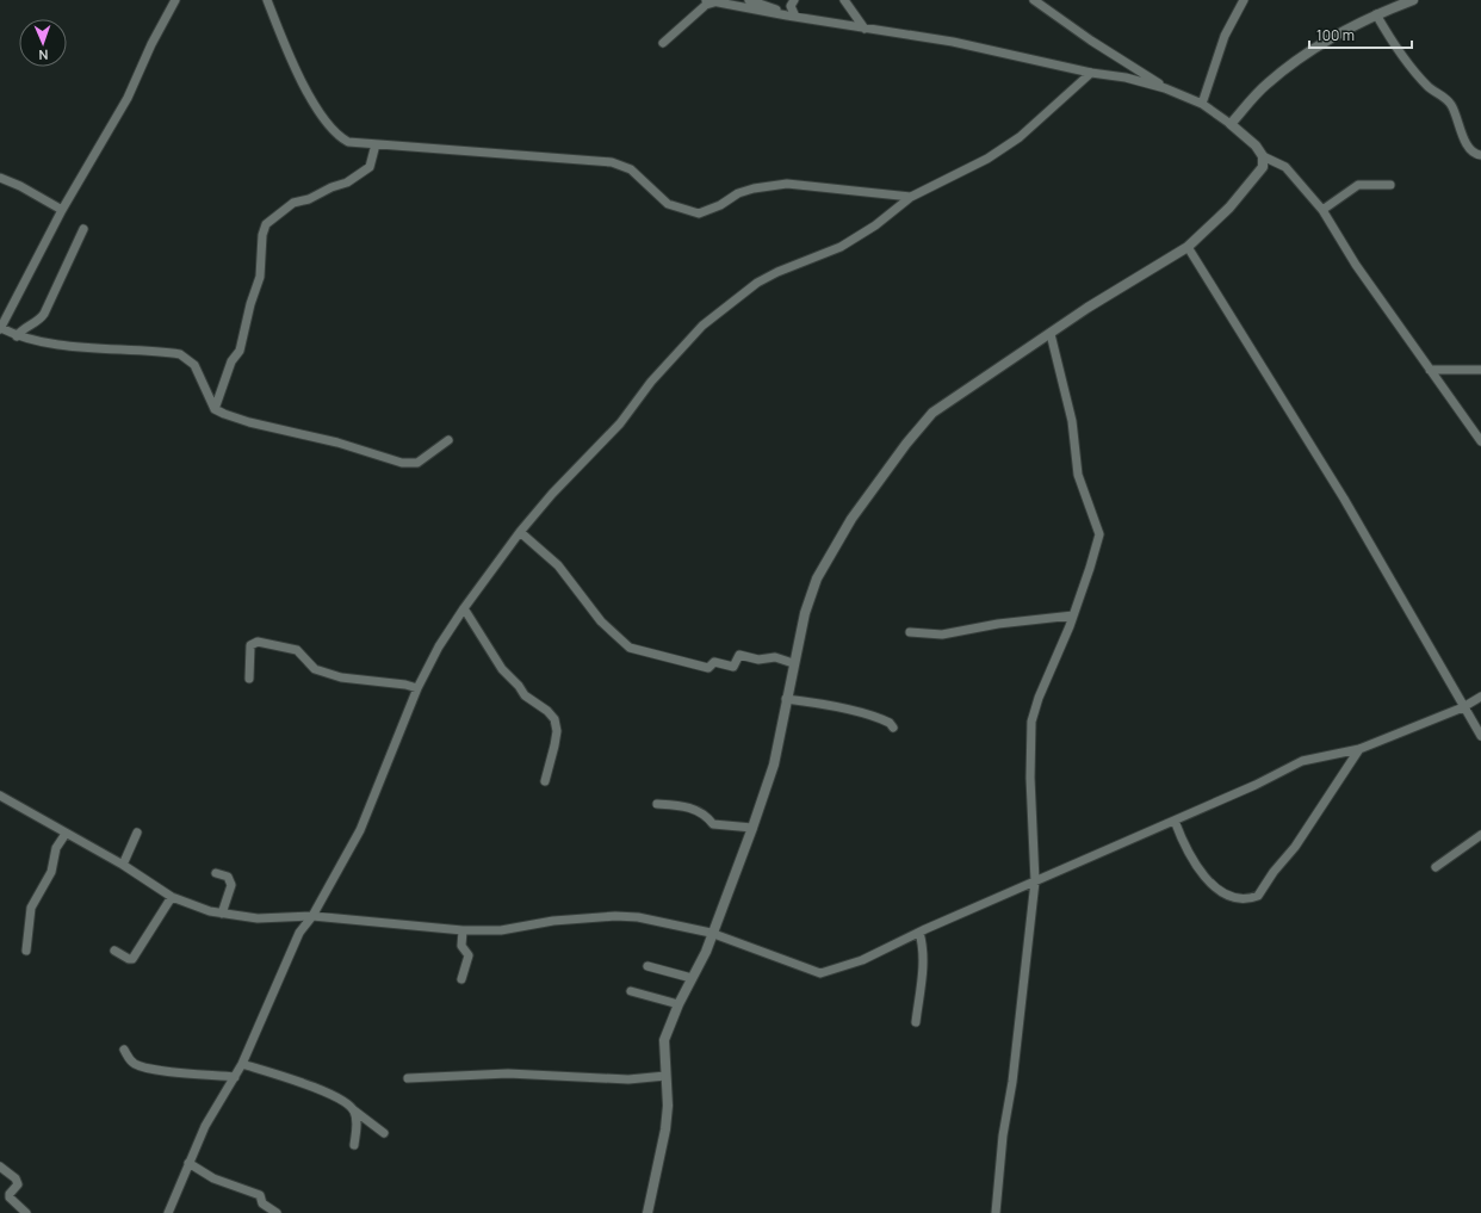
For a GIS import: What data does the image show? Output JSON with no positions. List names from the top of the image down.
{
  "scale_bar": "100 m",
  "north": "bottom"
}
